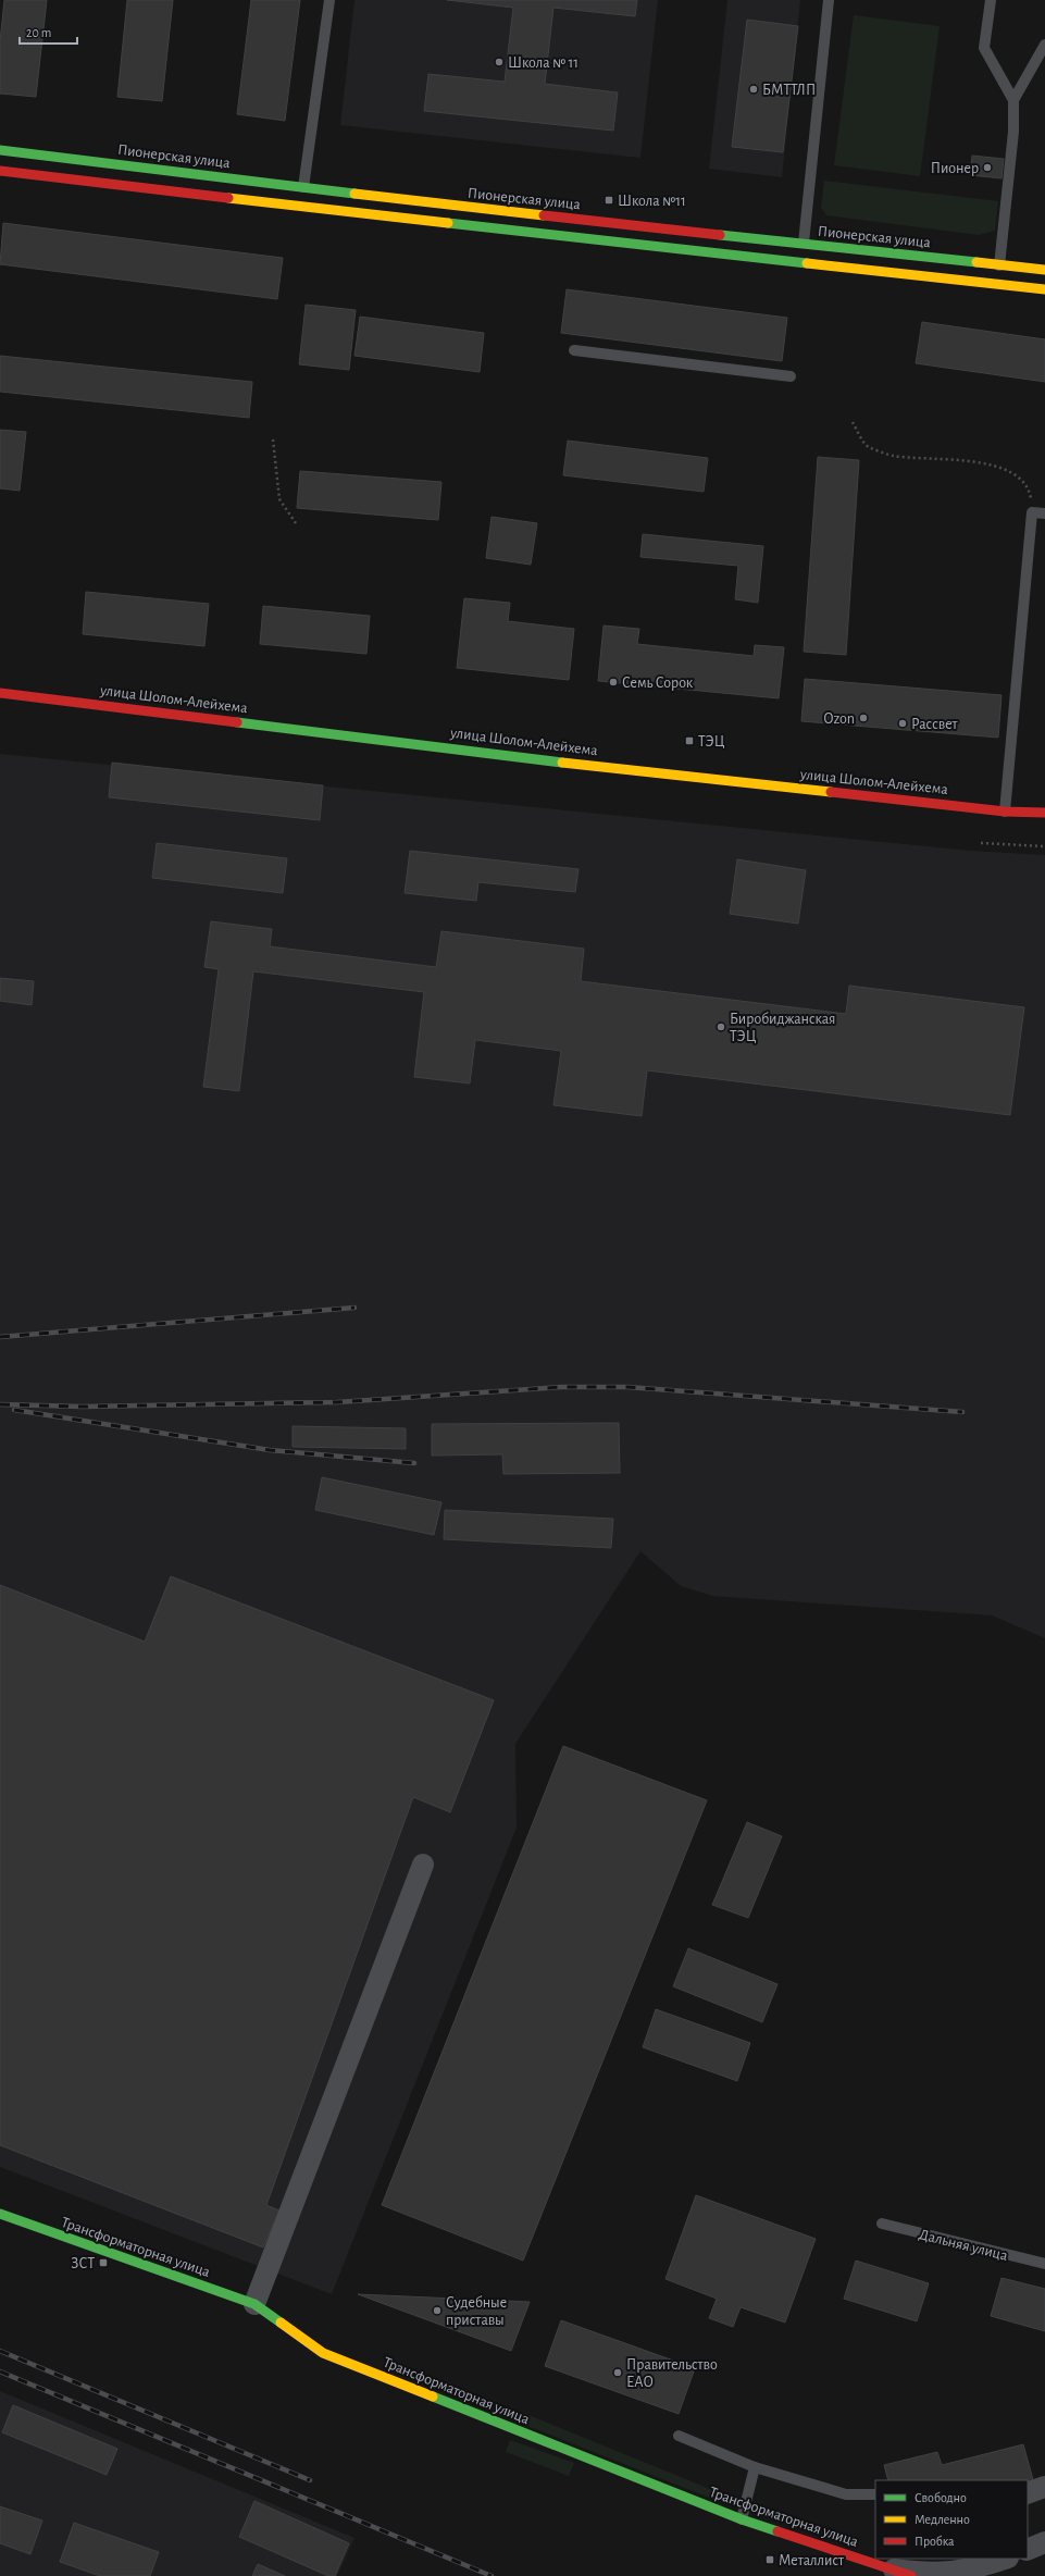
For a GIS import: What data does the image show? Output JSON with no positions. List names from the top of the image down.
{
  "streets": {
    "main road": ["Пионерская улица", "улица Шолом-Алейхема", "Трансформаторная улица"],
    "lane": ["Дальняя улица"]
  },
  "places": {
    "other": [
      "Школа № 11",
      "БМТТЛП",
      "Пионер",
      "Семь Сорок",
      "Ozon",
      "Рассвет",
      "Биробиджанская ТЭЦ",
      "Судебные приставы",
      "Правительство ЕАО"
    ],
    "transit": [
      "Школа №11",
      "ТЭЦ",
      "ЗСТ",
      "Металлист"
    ]
  },
  "legend": ["Свободно", "Медленно", "Пробка"],
  "scale_bar": "20 m"
}
